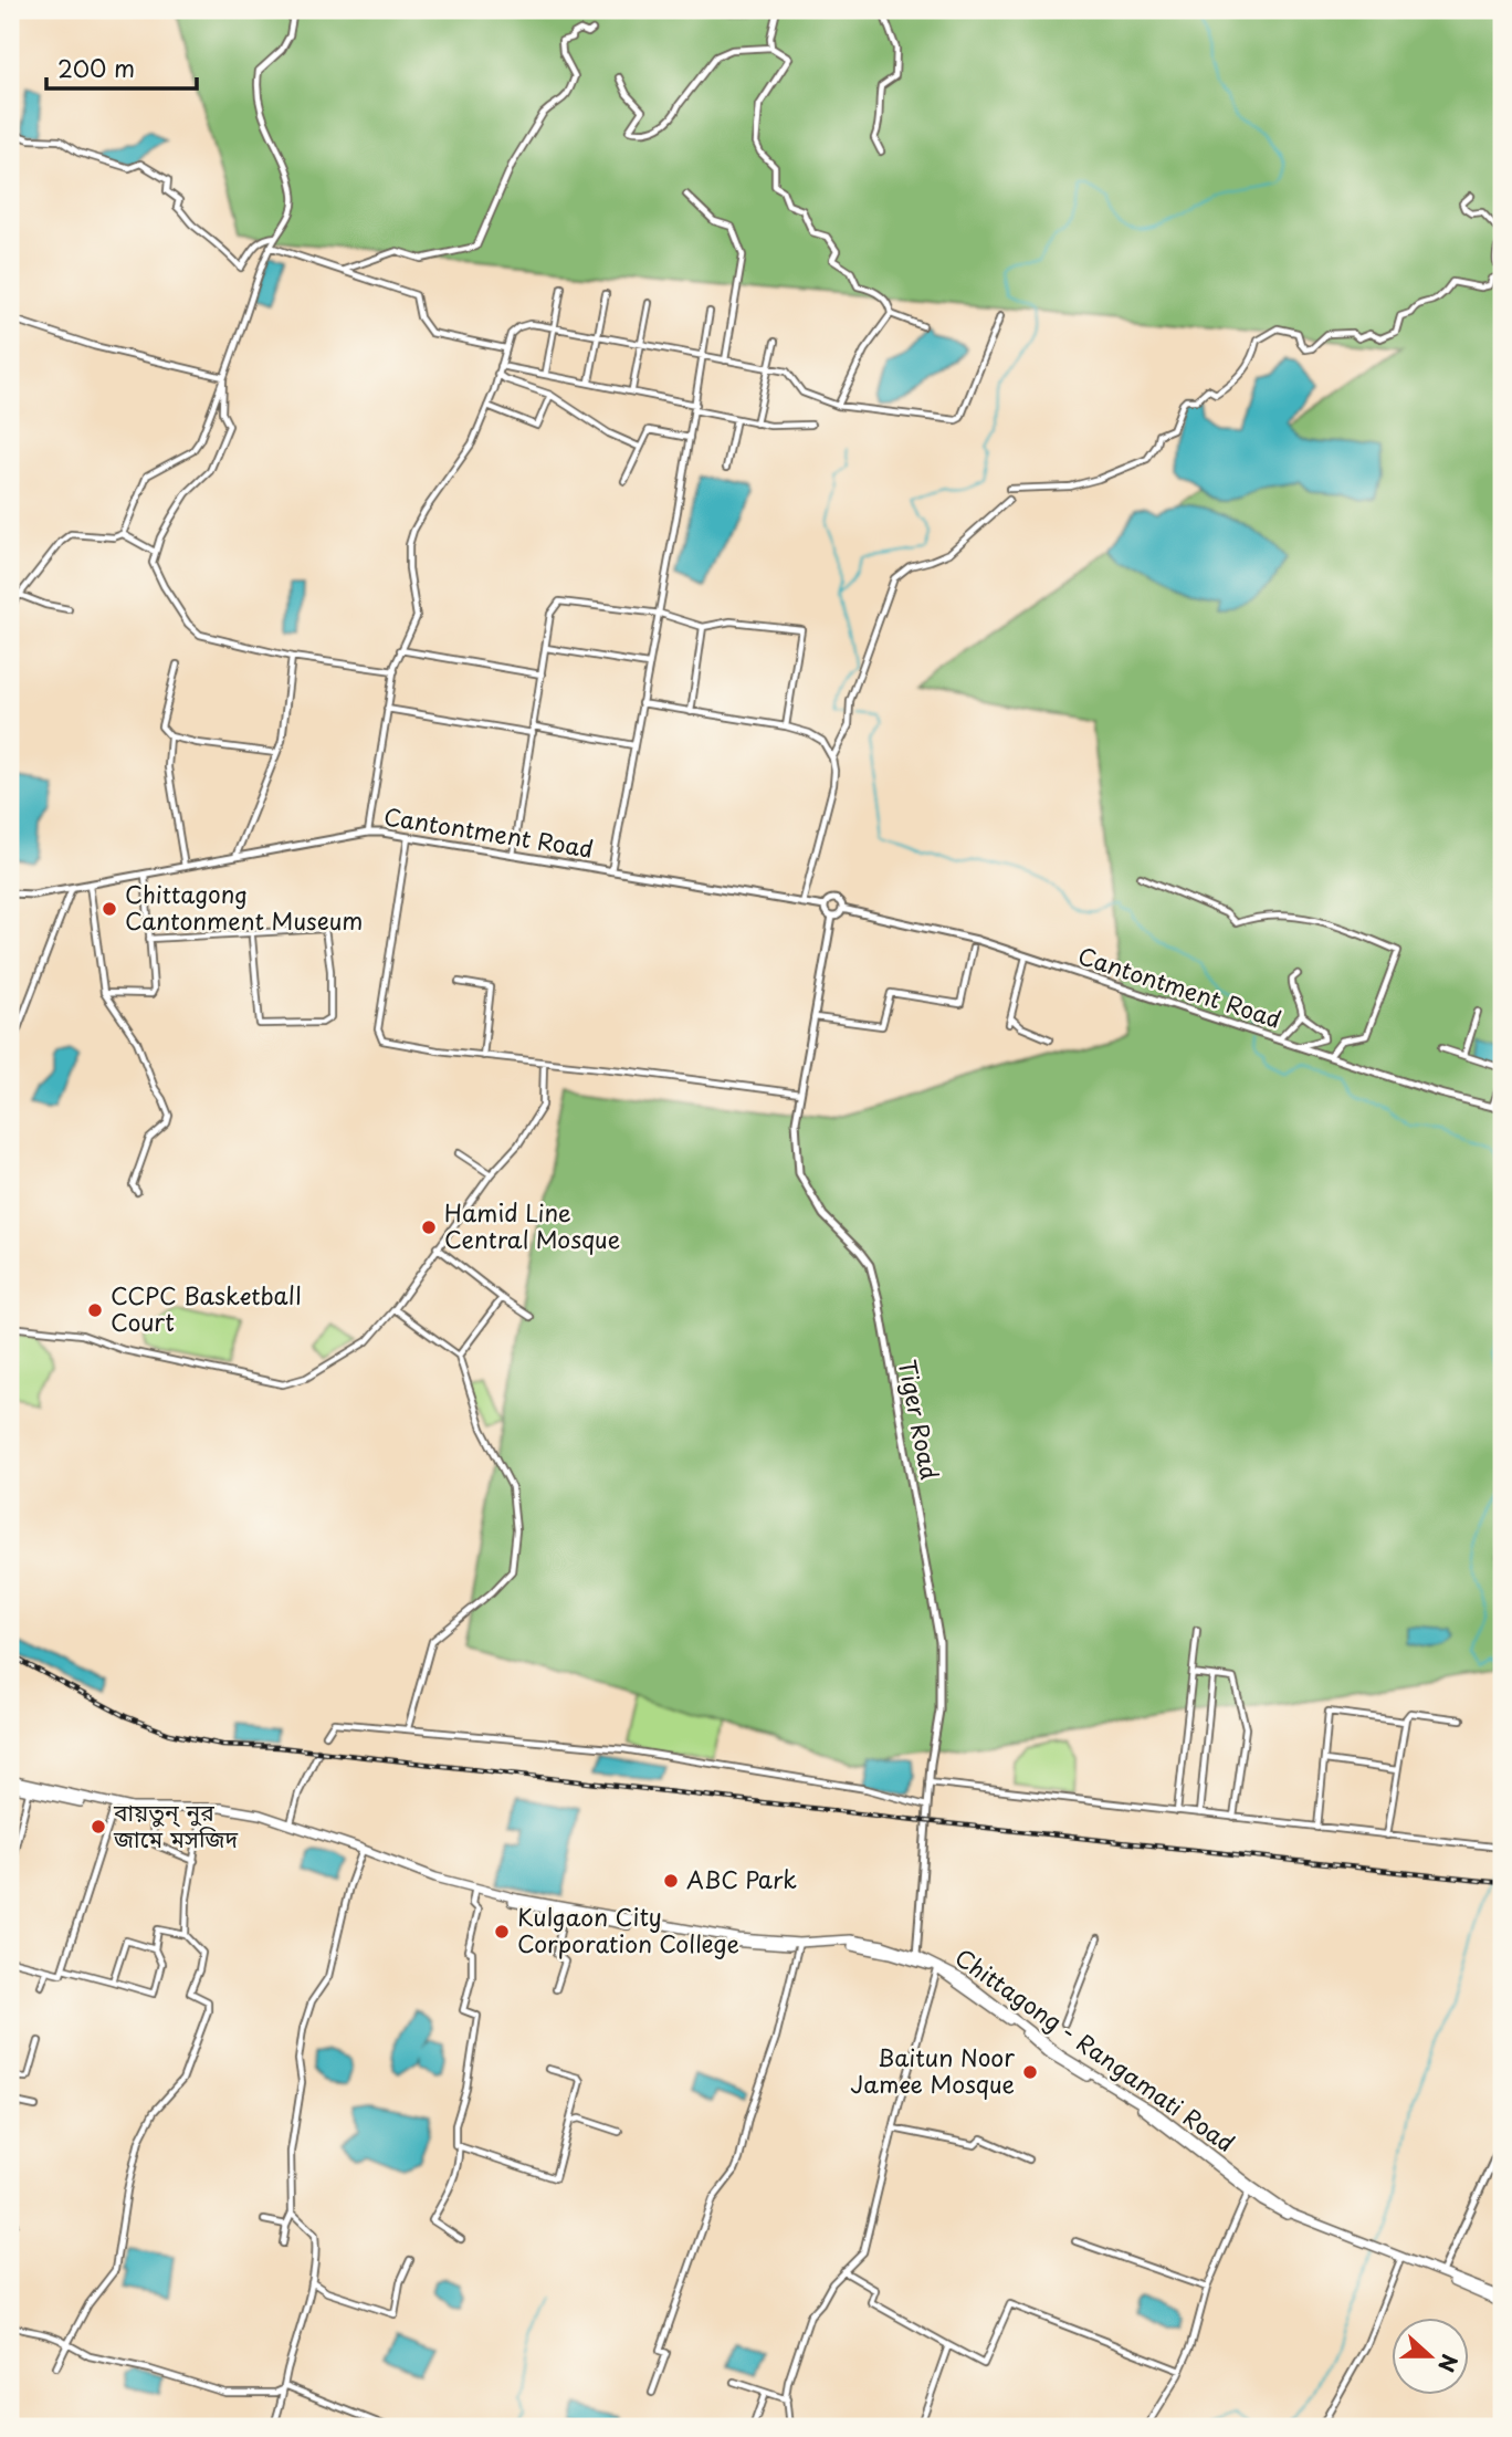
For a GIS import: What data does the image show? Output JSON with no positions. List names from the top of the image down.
{
  "streets": {
    "highway": ["Chittagong - Rangamati Road"],
    "street": ["Cantontment Road", "Tiger Road"]
  },
  "crossings": [
    ["Cantontment Road", "Tiger Road"],
    ["Tiger Road", "Chittagong - Rangamati Road"]
  ],
  "places": [
    "Chittagong Cantonment Museum",
    "Hamid Line Central Mosque",
    "CCPC Basketball Court",
    "বায়তুন্ নুর জামে মসজিদ",
    "ABC Park",
    "Kulgaon City Corporation College",
    "Baitun Noor Jamee Mosque"
  ],
  "scale_bar": "200 m",
  "north": "right"
}
